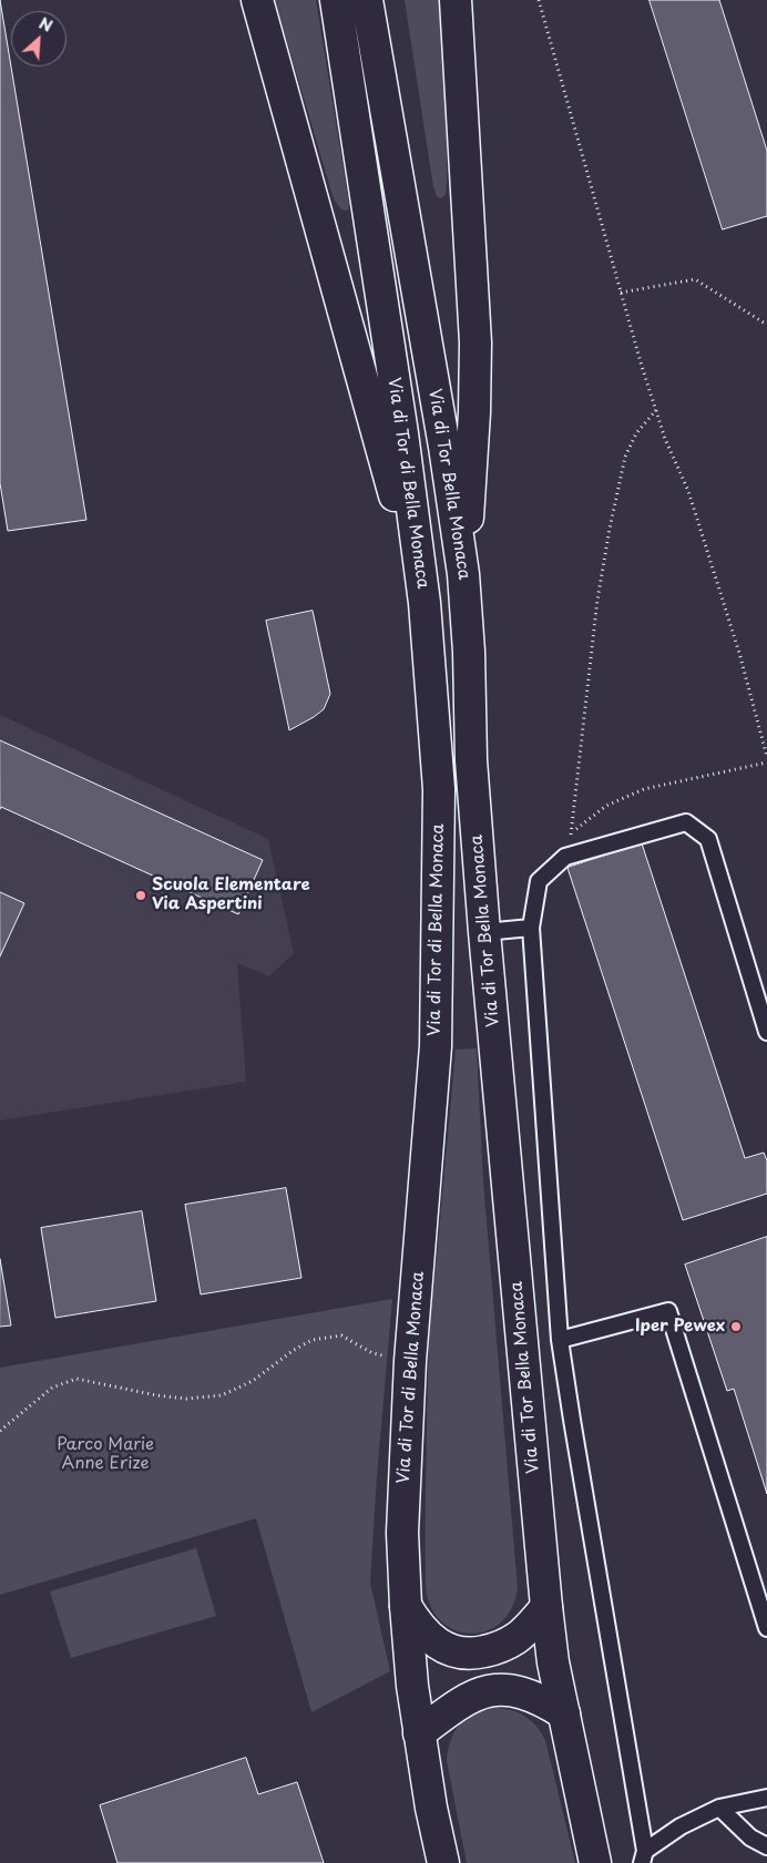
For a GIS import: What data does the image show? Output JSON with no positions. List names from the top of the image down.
{
  "streets": {
    "main road": ["Via di Tor di Bella Monaca", "Via di Tor Bella Monaca"]
  },
  "parks": ["Parco Marie Anne Erize"],
  "places": ["Scuola Elementare Via Aspertini", "Iper Pewex"],
  "north": "top right"
}
